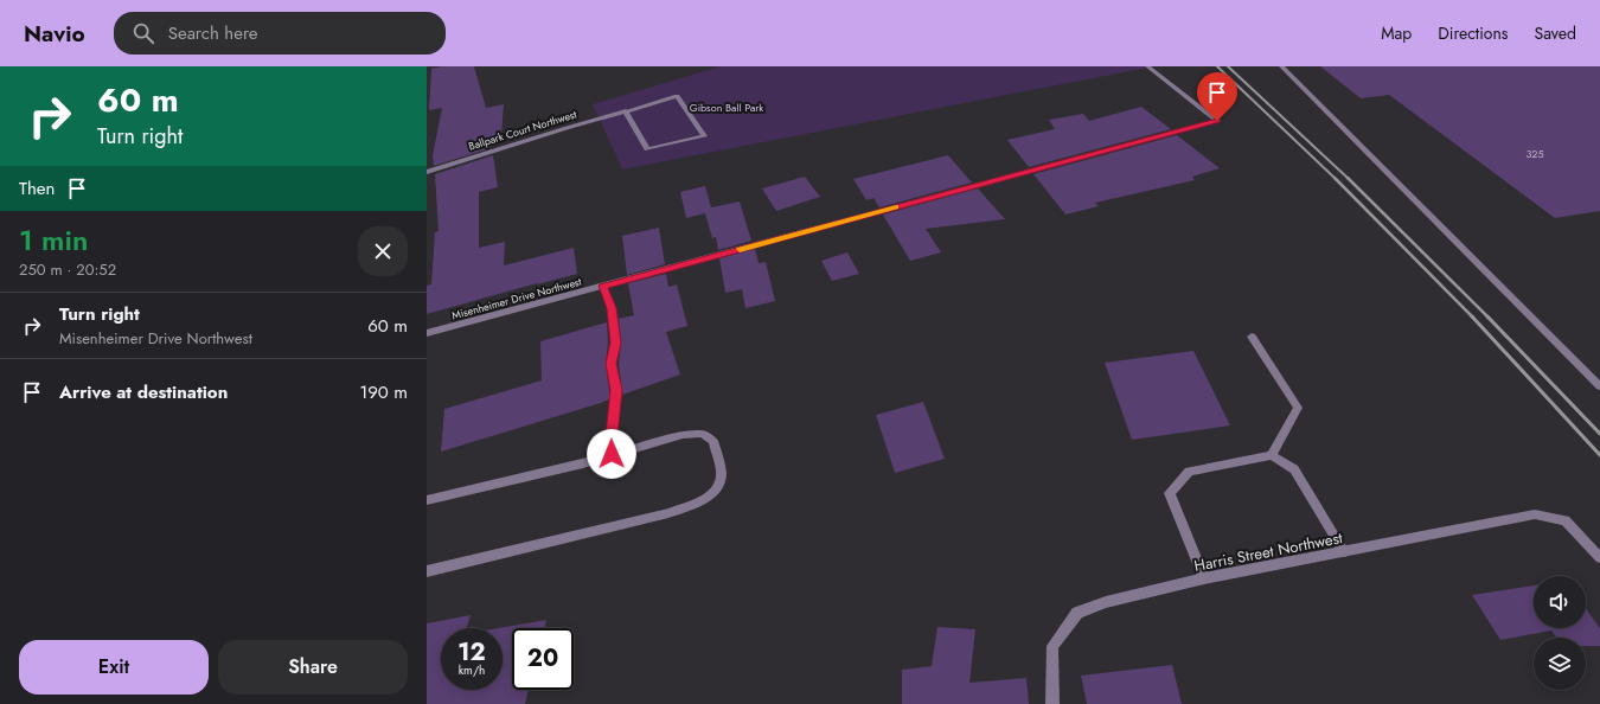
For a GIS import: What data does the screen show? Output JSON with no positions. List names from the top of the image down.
{
  "streets": {
    "street": ["Ballpark Court Northwest", "Misenheimer Drive Northwest", "Harris Street Northwest"]
  },
  "parks": ["Gibson Ball Park"],
  "house_numbers": ["325"],
  "page": {
    "header": "Navio",
    "search": "Search here",
    "nav": ["Map", "Directions", "Saved"],
    "turn": ["60 m", "Turn right"],
    "then": "Then",
    "heading": ["1 min", "250 m · 20:52"],
    "list": [
      {
        "name": "Turn right",
        "note": "Misenheimer Drive Northwest",
        "value": "60 m"
      },
      {
        "name": "Arrive at destination",
        "value": "190 m"
      }
    ],
    "speed": "12 km/h",
    "limit": "20",
    "buttons": ["Exit", "Share"]
  }
}
